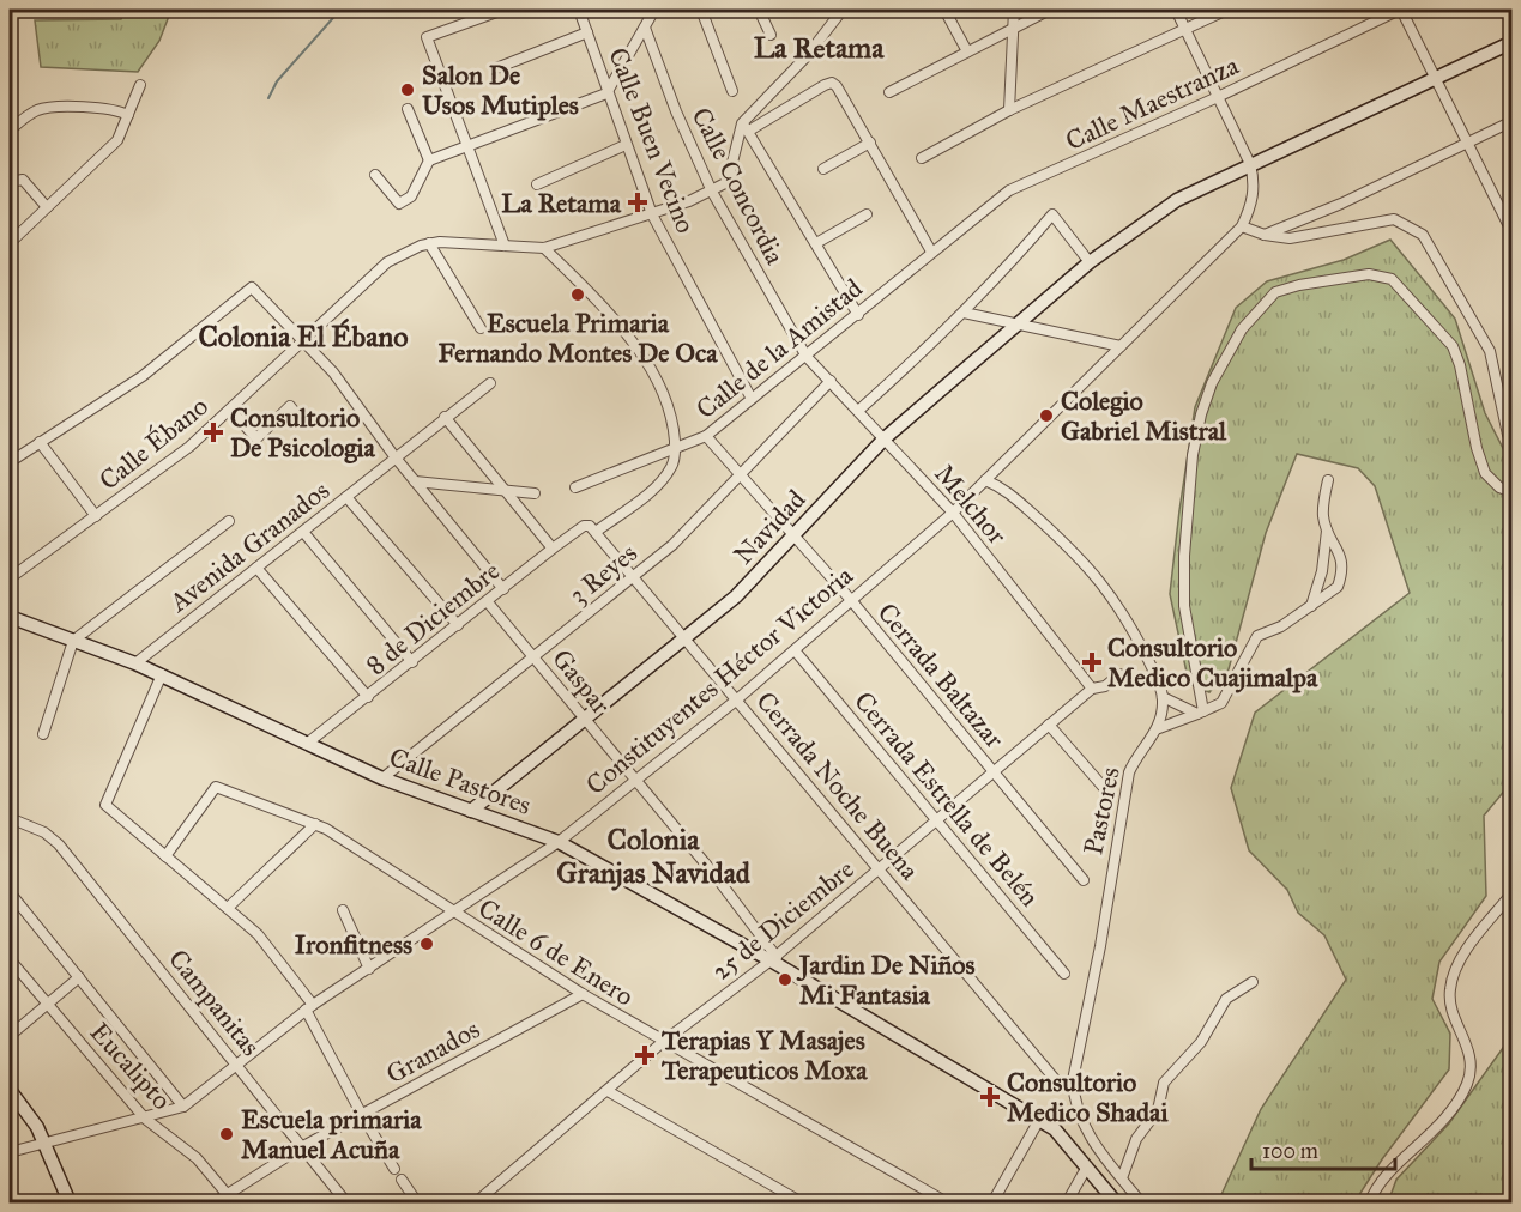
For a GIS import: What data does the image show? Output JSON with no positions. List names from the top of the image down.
{
  "streets": {
    "street": [
      "Calle Maestranza",
      "Calle Buen Vecino",
      "Calle Concordia",
      "Calle de la Amistad",
      "Calle Ébano",
      "Melchor",
      "Navidad",
      "Avenida Granados",
      "3 Reyes",
      "8 de Diciembre",
      "Cerrada Baltazar",
      "Constituyentes Héctor Victoria",
      "Gaspar",
      "Calle Pastores",
      "Cerrada Noche Buena",
      "Cerrada Estrella de Belén",
      "Pastores",
      "25 de Diciembre",
      "Calle 6 de Enero",
      "Campanitas",
      "Granados",
      "Eucalipto"
    ]
  },
  "crossings": [
    ["Calle Maestranza", "Calle de la Amistad"],
    ["Calle Buen Vecino", "Calle de la Amistad"],
    ["Calle Concordia", "Calle de la Amistad"],
    ["Calle Concordia", "Melchor"],
    ["Calle de la Amistad", "Melchor"],
    ["Calle de la Amistad", "Cerrada Baltazar"],
    ["Melchor", "Navidad"],
    ["Melchor", "3 Reyes"],
    ["Melchor", "Constituyentes Héctor Victoria"],
    ["Melchor", "25 de Diciembre"],
    ["Navidad", "Cerrada Baltazar"],
    ["Navidad", "Gaspar"],
    ["Navidad", "Calle Pastores"],
    ["Navidad", "Cerrada Noche Buena"],
    ["Avenida Granados", "Calle Pastores"],
    ["3 Reyes", "Cerrada Baltazar"],
    ["3 Reyes", "Gaspar"],
    ["3 Reyes", "Calle Pastores"],
    ["3 Reyes", "Cerrada Noche Buena"],
    ["8 de Diciembre", "Gaspar"],
    ["8 de Diciembre", "Calle Pastores"],
    ["8 de Diciembre", "Cerrada Noche Buena"],
    ["Cerrada Baltazar", "Constituyentes Héctor Victoria"],
    ["Cerrada Baltazar", "25 de Diciembre"],
    ["Constituyentes Héctor Victoria", "Gaspar"],
    ["Constituyentes Héctor Victoria", "Calle Pastores"],
    ["Constituyentes Héctor Victoria", "Cerrada Noche Buena"],
    ["Constituyentes Héctor Victoria", "Cerrada Estrella de Belén"],
    ["Constituyentes Héctor Victoria", "Calle 6 de Enero"],
    ["Constituyentes Héctor Victoria", "Campanitas"],
    ["Constituyentes Héctor Victoria", "Eucalipto"],
    ["Gaspar", "Calle Pastores"],
    ["Gaspar", "25 de Diciembre"],
    ["Calle Pastores", "25 de Diciembre"],
    ["Cerrada Noche Buena", "25 de Diciembre"],
    ["Cerrada Estrella de Belén", "25 de Diciembre"],
    ["25 de Diciembre", "Calle 6 de Enero"],
    ["Calle 6 de Enero", "Granados"],
    ["Campanitas", "Granados"],
    ["Granados", "Eucalipto"]
  ],
  "districts": ["La Retama", "Colonia El Ébano", "Colonia Granjas Navidad"],
  "places": {
    "other": [
      "Salon De Usos Mutiples",
      "Escuela Primaria Fernando Montes De Oca",
      "Colegio Gabriel Mistral",
      "Ironfitness",
      "Jardin De Niños Mi Fantasia",
      "Escuela primaria Manuel Acuña"
    ],
    "health": [
      "La Retama",
      "Consultorio De Psicologia",
      "Consultorio Medico Cuajimalpa",
      "Terapias Y Masajes Terapeuticos Moxa",
      "Consultorio Medico Shadai"
    ]
  },
  "scale_bar": "100 m"
}
